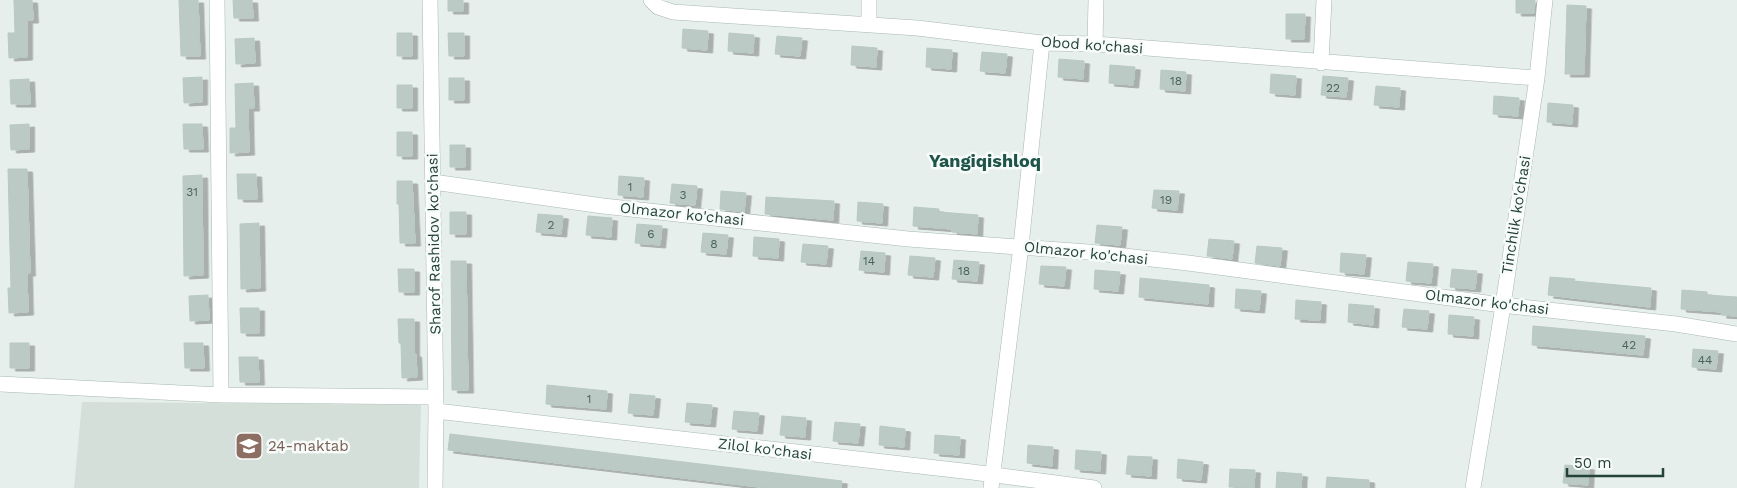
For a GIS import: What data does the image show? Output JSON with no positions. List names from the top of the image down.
{
  "streets": {
    "street": [
      "Obod ko'chasi",
      "Olmazor ko'chasi",
      "Tinchlik ko'chasi",
      "Sharof Rashidov ko'chasi",
      "Zilol ko'chasi"
    ]
  },
  "crossings": [
    ["Obod ko'chasi", "Tinchlik ko'chasi"],
    ["Olmazor ko'chasi", "Tinchlik ko'chasi"],
    ["Olmazor ko'chasi", "Sharof Rashidov ko'chasi"],
    ["Sharof Rashidov ko'chasi", "Zilol ko'chasi"]
  ],
  "districts": ["Yangiqishloq"],
  "places": {
    "school or university": ["24-maktab"]
  },
  "house_numbers": [
    "18",
    "22",
    "1",
    "31",
    "3",
    "19",
    "2",
    "6",
    "8",
    "14",
    "18",
    "42",
    "44",
    "1"
  ],
  "scale_bar": "50 m"
}
